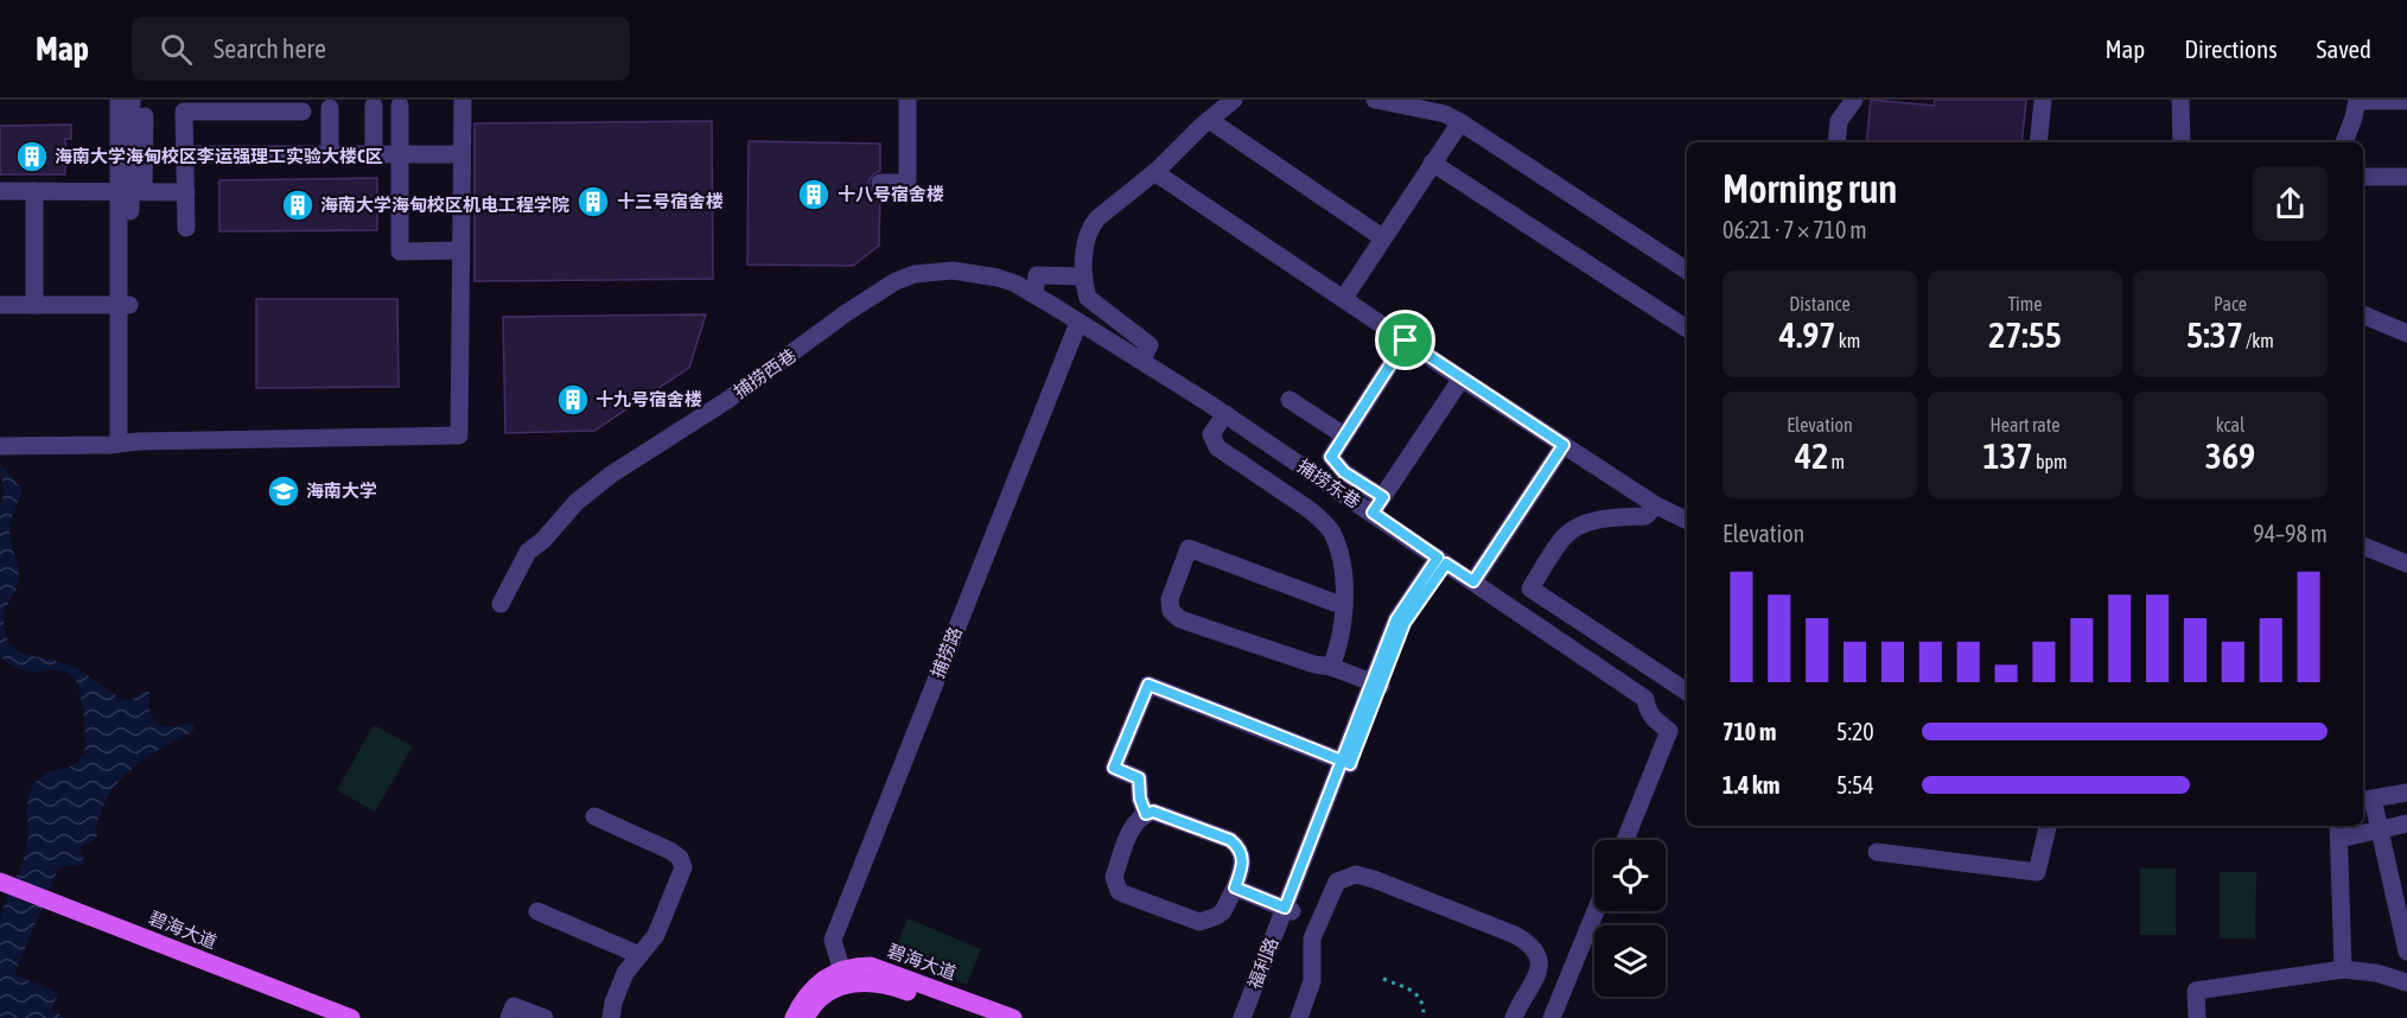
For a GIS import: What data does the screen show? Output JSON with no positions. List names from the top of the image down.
{
  "streets": {
    "main road": ["碧海大道"],
    "street": [
      "捕捞西巷",
      "捕捞东巷",
      "捕捞路",
      "福利路"
    ]
  },
  "crossings": [
    ["捕捞西巷", "捕捞东巷"],
    ["捕捞西巷", "捕捞路"],
    ["捕捞东巷", "捕捞路"],
    ["捕捞东巷", "福利路"],
    ["捕捞路", "碧海大道"]
  ],
  "places": {
    "building": [
      "海南大学海甸校区李运强理工实验大楼C区",
      "十八号宿舍楼",
      "十三号宿舍楼",
      "海南大学海甸校区机电工程学院",
      "十九号宿舍楼"
    ],
    "school or university": ["海南大学"]
  },
  "page": {
    "header": "Map",
    "search": "Search here",
    "nav": ["Map", "Directions", "Saved"],
    "heading": ["Morning run", "06:21 · 7 × 710 m"],
    "stats": [
      ["Distance", "4.97 km"],
      ["Time", "27:55"],
      ["Pace", "5:37 /km"],
      ["Elevation", "42 m"],
      ["Heart rate", "137 bpm"],
      ["kcal", "369"]
    ],
    "chart": ["Elevation", "94–98 m"],
    "list": [
      {
        "name": "710 m",
        "note": "5:20"
      },
      {
        "name": "1.4 km",
        "note": "5:54"
      }
    ]
  }
}
